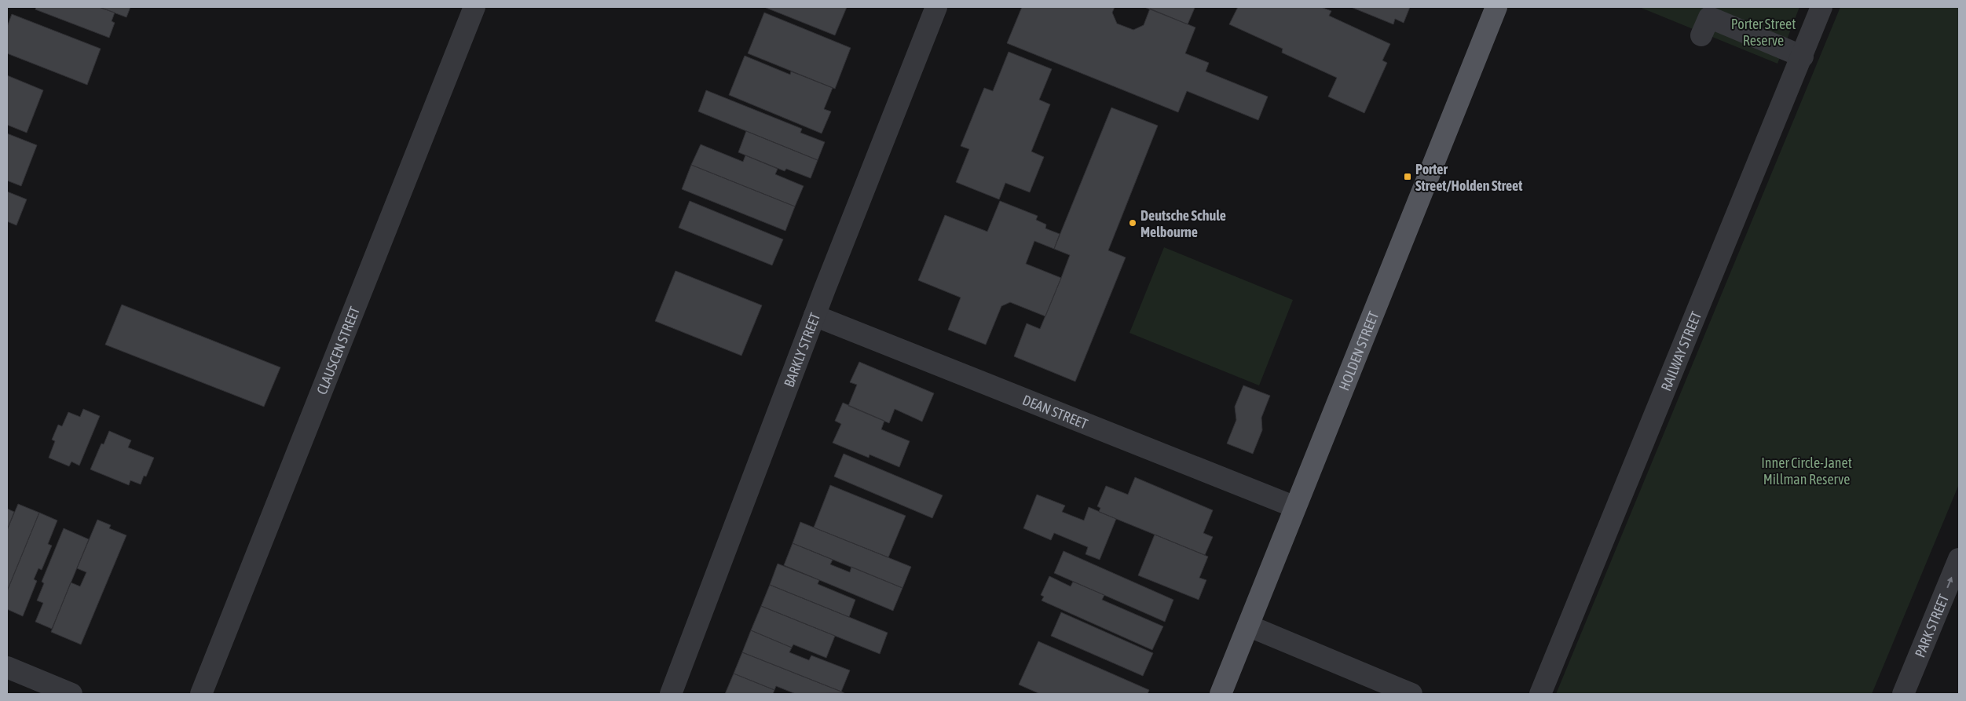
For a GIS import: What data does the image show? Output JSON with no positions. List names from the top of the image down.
{
  "streets": {
    "main road": ["HOLDEN STREET"],
    "street": [
      "BARKLY STREET",
      "CLAUSCEN STREET",
      "RAILWAY STREET",
      "DEAN STREET",
      "PARK STREET"
    ]
  },
  "crossings": [
    ["BARKLY STREET", "DEAN STREET"],
    ["HOLDEN STREET", "DEAN STREET"]
  ],
  "one_way": ["PARK STREET"],
  "parks": ["Porter Street Reserve", "Inner Circle-Janet Millman Reserve"],
  "places": {
    "transit": ["Porter Street/Holden Street"],
    "other": ["Deutsche Schule Melbourne"]
  }
}
